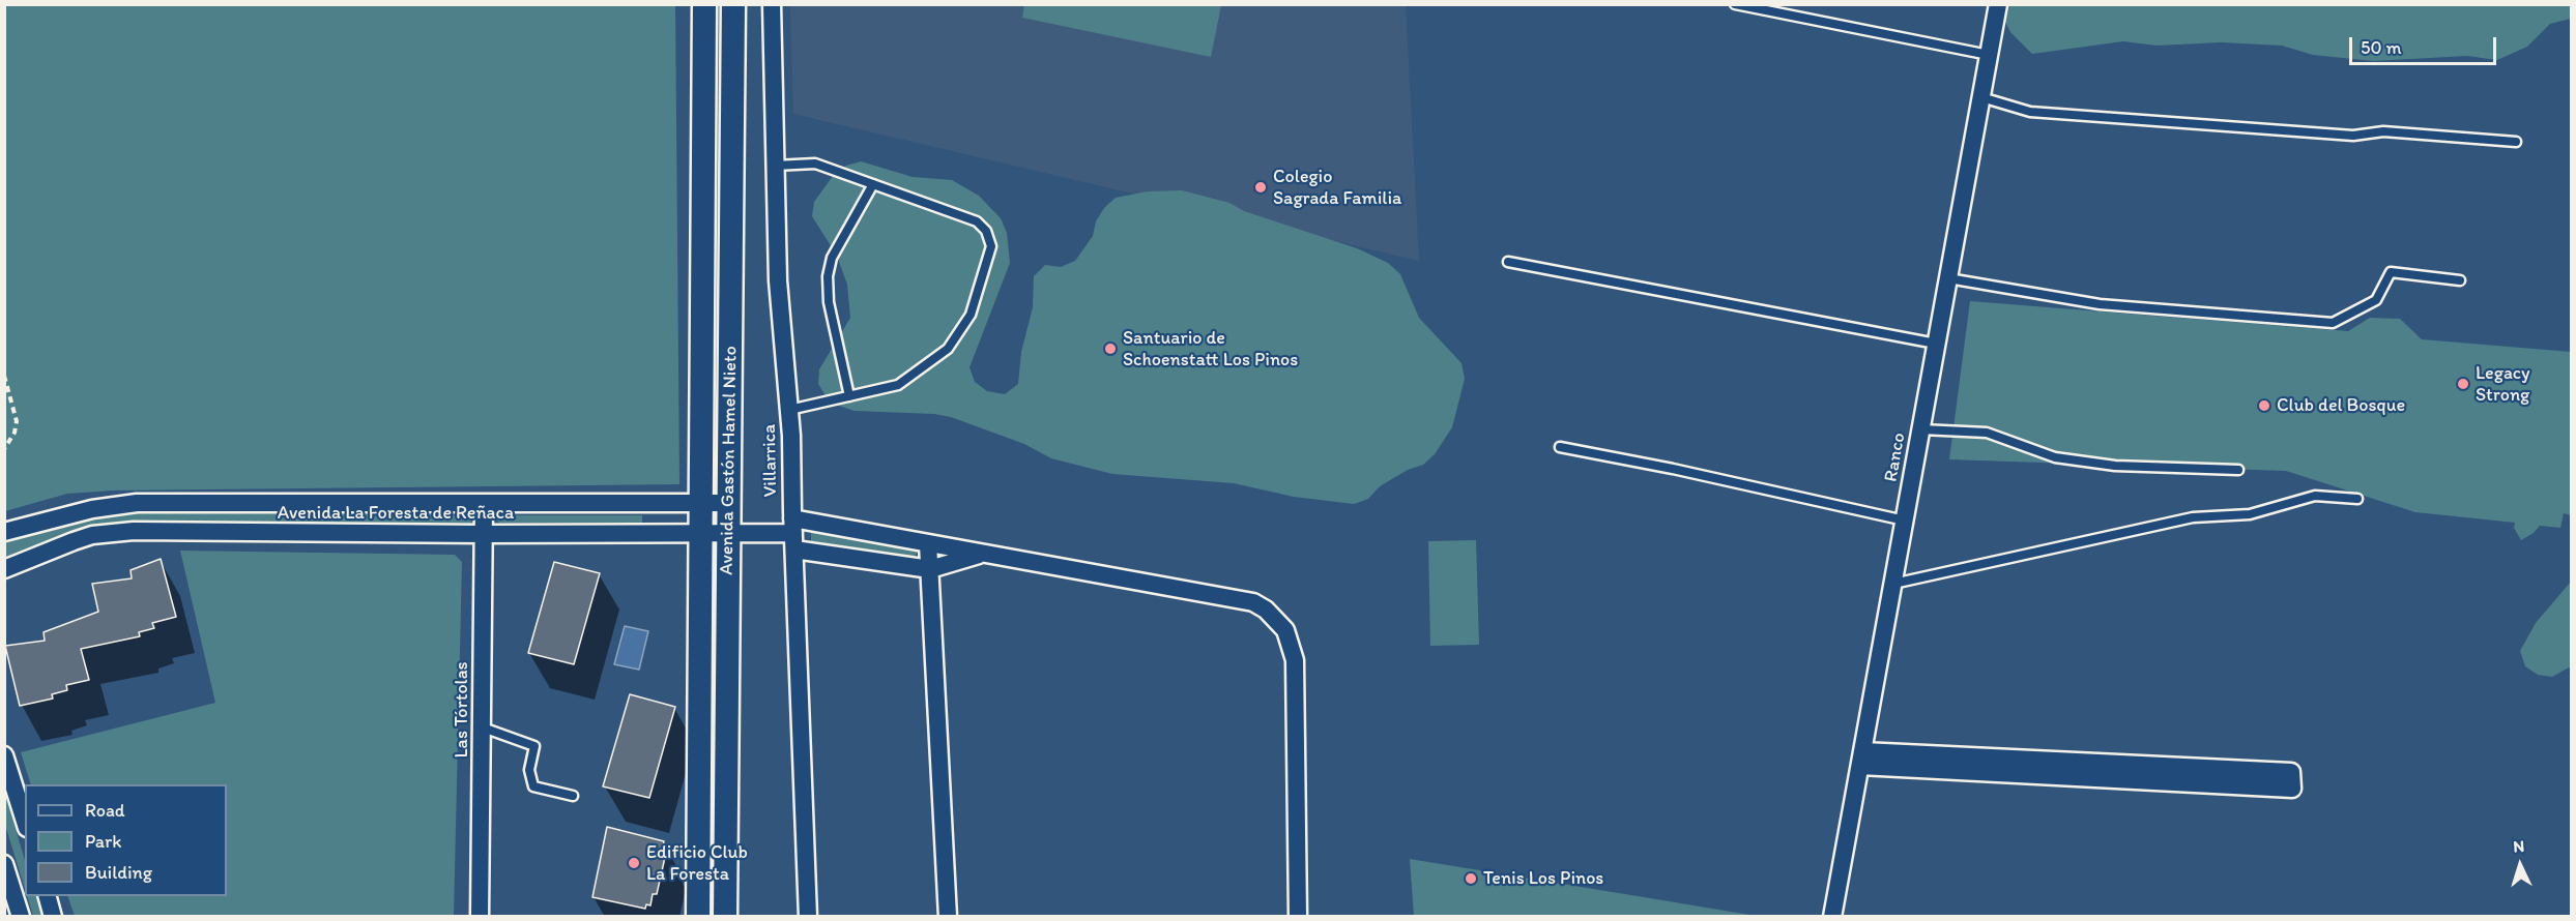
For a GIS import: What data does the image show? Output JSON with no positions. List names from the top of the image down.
{
  "streets": {
    "main road": ["Avenida Gastón Hamel Nieto"],
    "street": [
      "Ranco",
      "Villarrica",
      "Avenida La Foresta de Reñaca",
      "Las Tórtolas"
    ]
  },
  "crossings": [
    ["Avenida Gastón Hamel Nieto", "Avenida La Foresta de Reñaca"],
    ["Villarrica", "Avenida La Foresta de Reñaca"],
    ["Avenida La Foresta de Reñaca", "Las Tórtolas"]
  ],
  "places": [
    "Colegio Sagrada Familia",
    "Santuario de Schoenstatt Los Pinos",
    "Legacy Strong",
    "Club del Bosque",
    "Edificio Club La Foresta",
    "Tenis Los Pinos"
  ],
  "legend": ["Road", "Park", "Building"],
  "scale_bar": "50 m",
  "north": "top"
}
